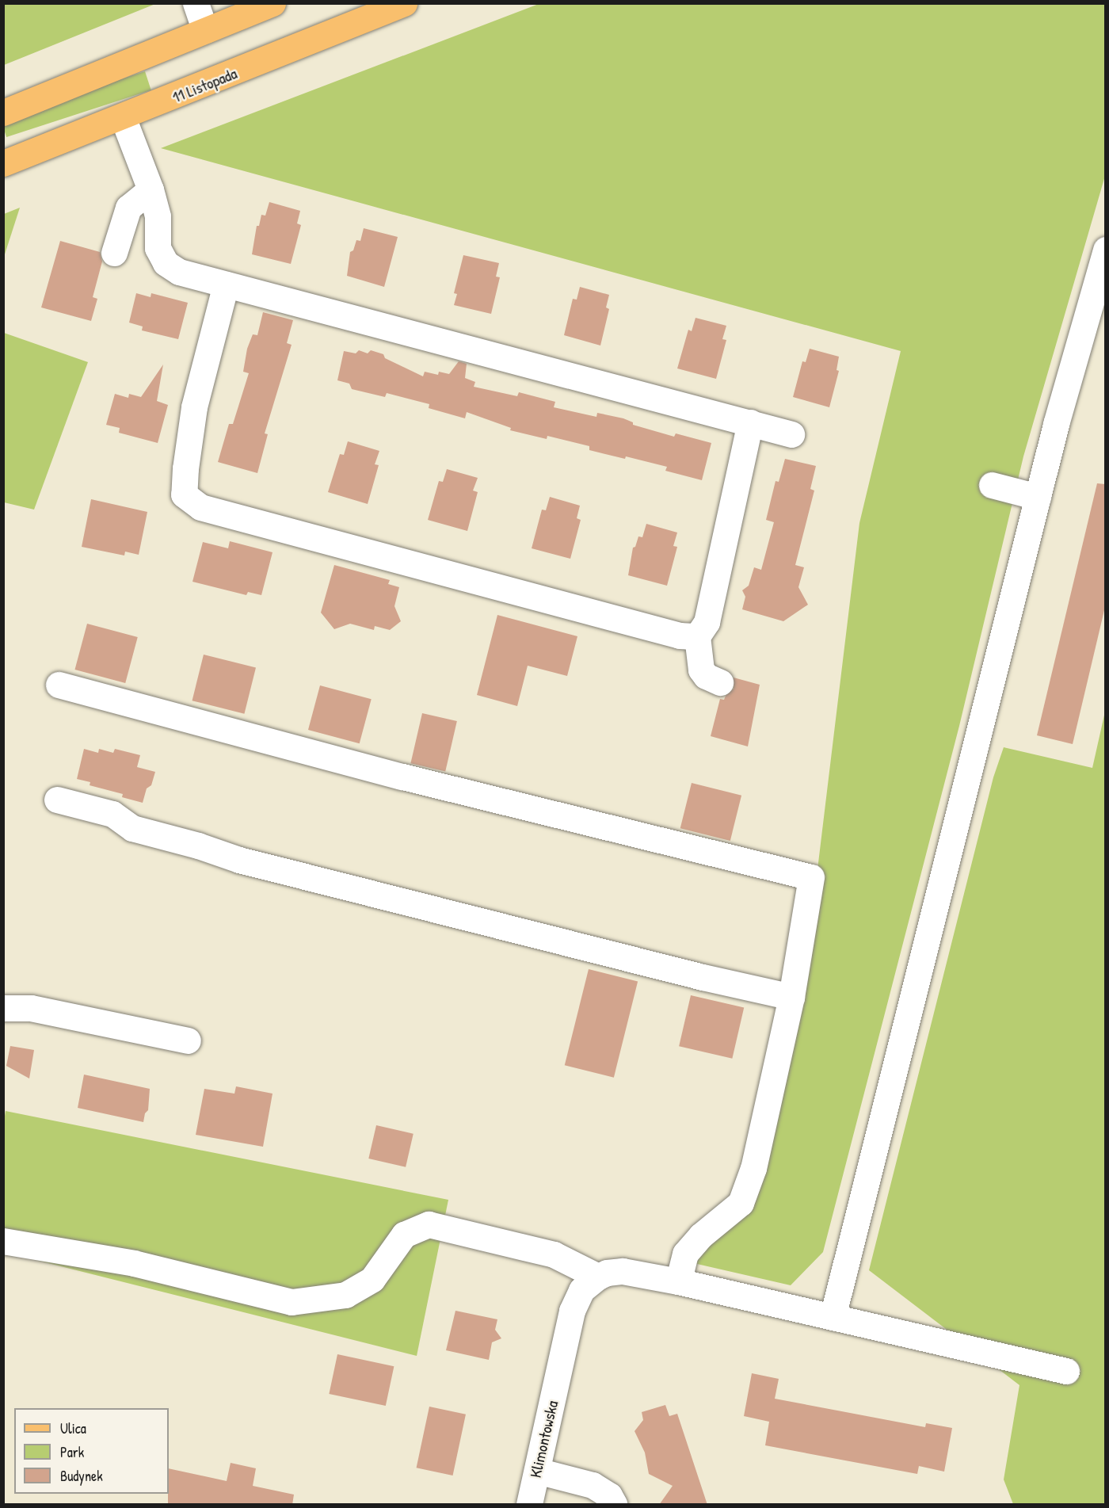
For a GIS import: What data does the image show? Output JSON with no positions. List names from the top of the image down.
{
  "streets": {
    "main road": ["11 Listopada"],
    "street": ["Klimontowska"]
  },
  "legend": ["Ulica", "Park", "Budynek"]
}
